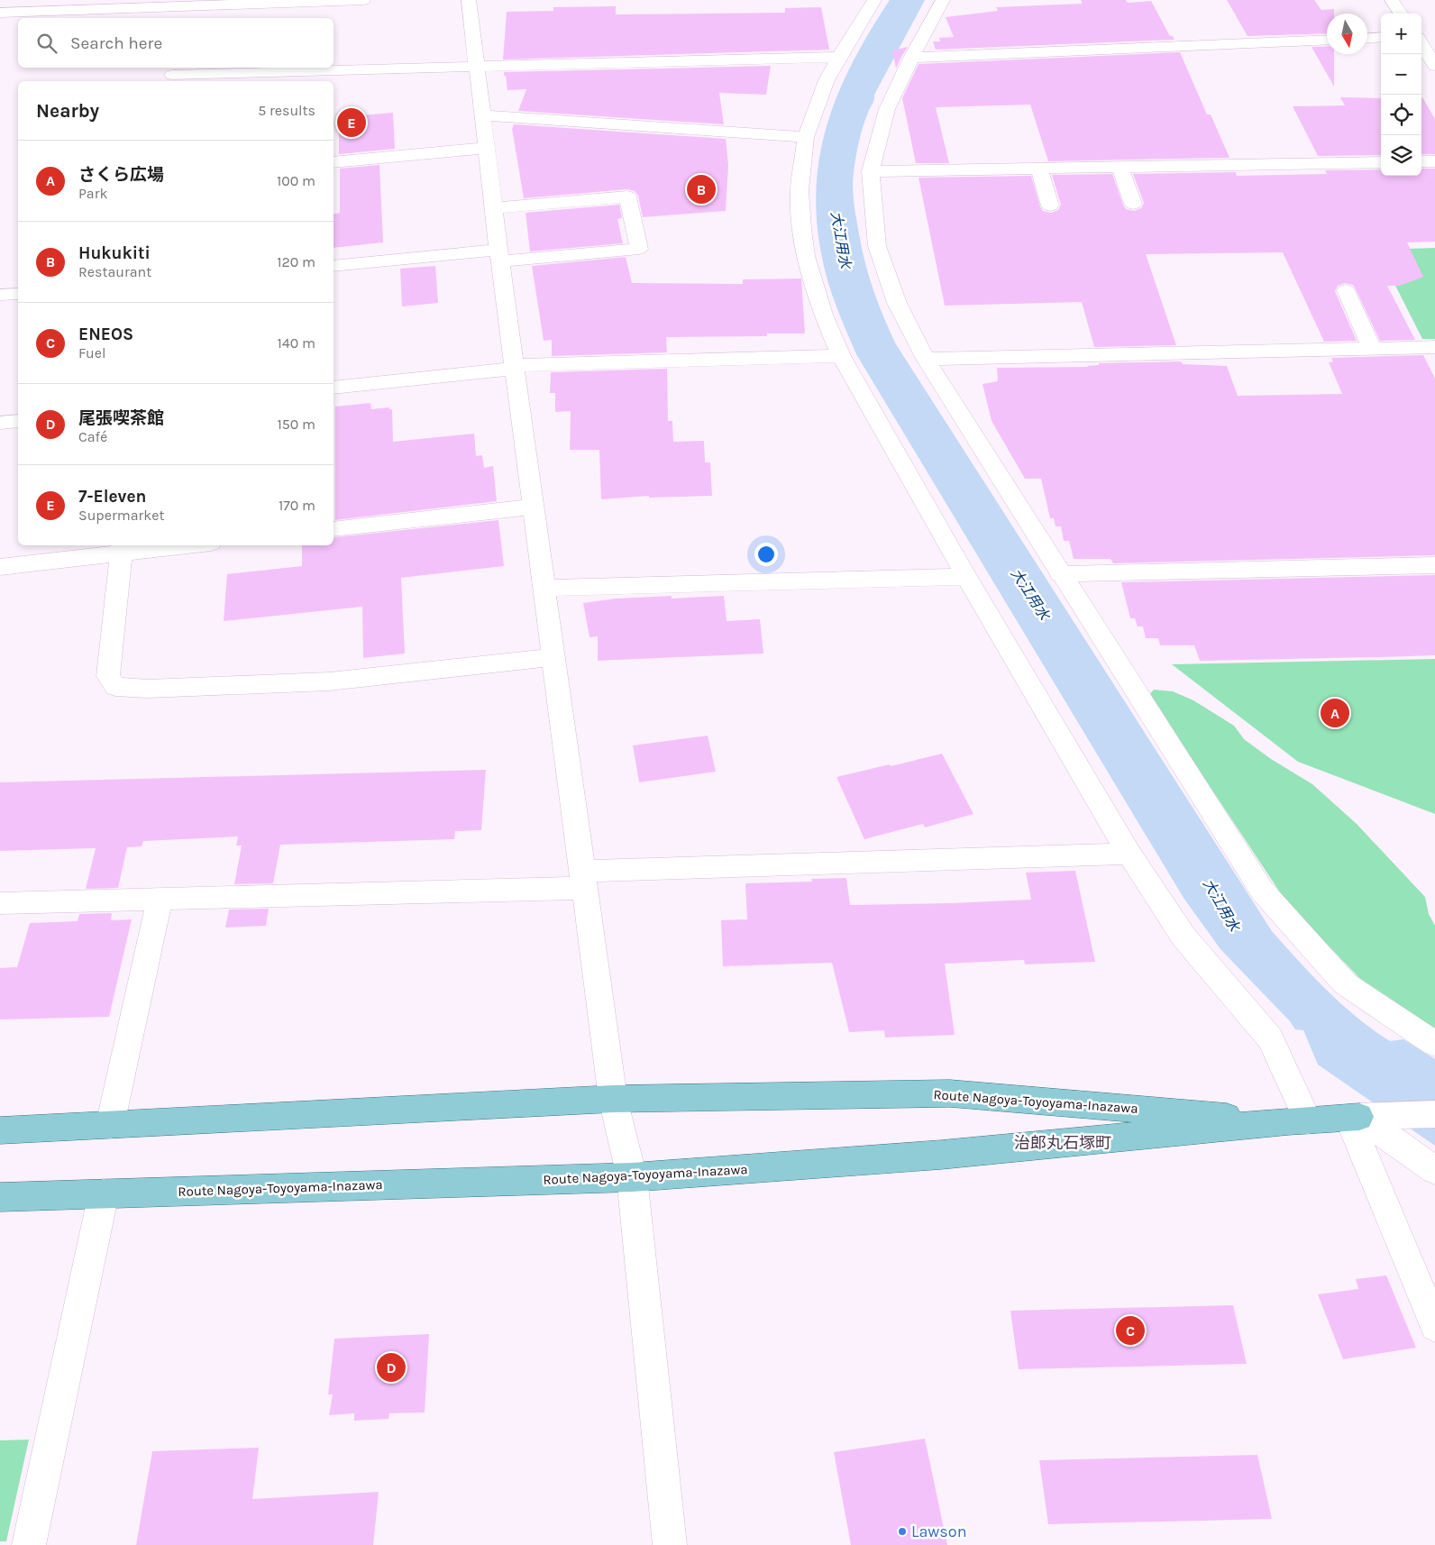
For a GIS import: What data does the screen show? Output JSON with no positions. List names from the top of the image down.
{
  "streets": {
    "main road": ["Route Nagoya-Toyoyama-Inazawa"]
  },
  "districts": ["治郎丸石塚町"],
  "water": ["大江用水"],
  "places": ["Lawson"],
  "north": "bottom",
  "page": {
    "map_buttons": ["+", "−"],
    "search": "Search here",
    "heading": ["Nearby", "5 results"],
    "pins": [
      "E",
      "B",
      "A",
      "C",
      "D"
    ],
    "list": [
      {
        "mark": "A",
        "name": "さくら広場",
        "note": "Park",
        "value": "100 m"
      },
      {
        "mark": "B",
        "name": "Hukukiti",
        "note": "Restaurant",
        "value": "120 m"
      },
      {
        "mark": "C",
        "name": "ENEOS",
        "note": "Fuel",
        "value": "140 m"
      },
      {
        "mark": "D",
        "name": "尾張喫茶館",
        "note": "Café",
        "value": "150 m"
      },
      {
        "mark": "E",
        "name": "7-Eleven",
        "note": "Supermarket",
        "value": "170 m"
      }
    ]
  }
}
